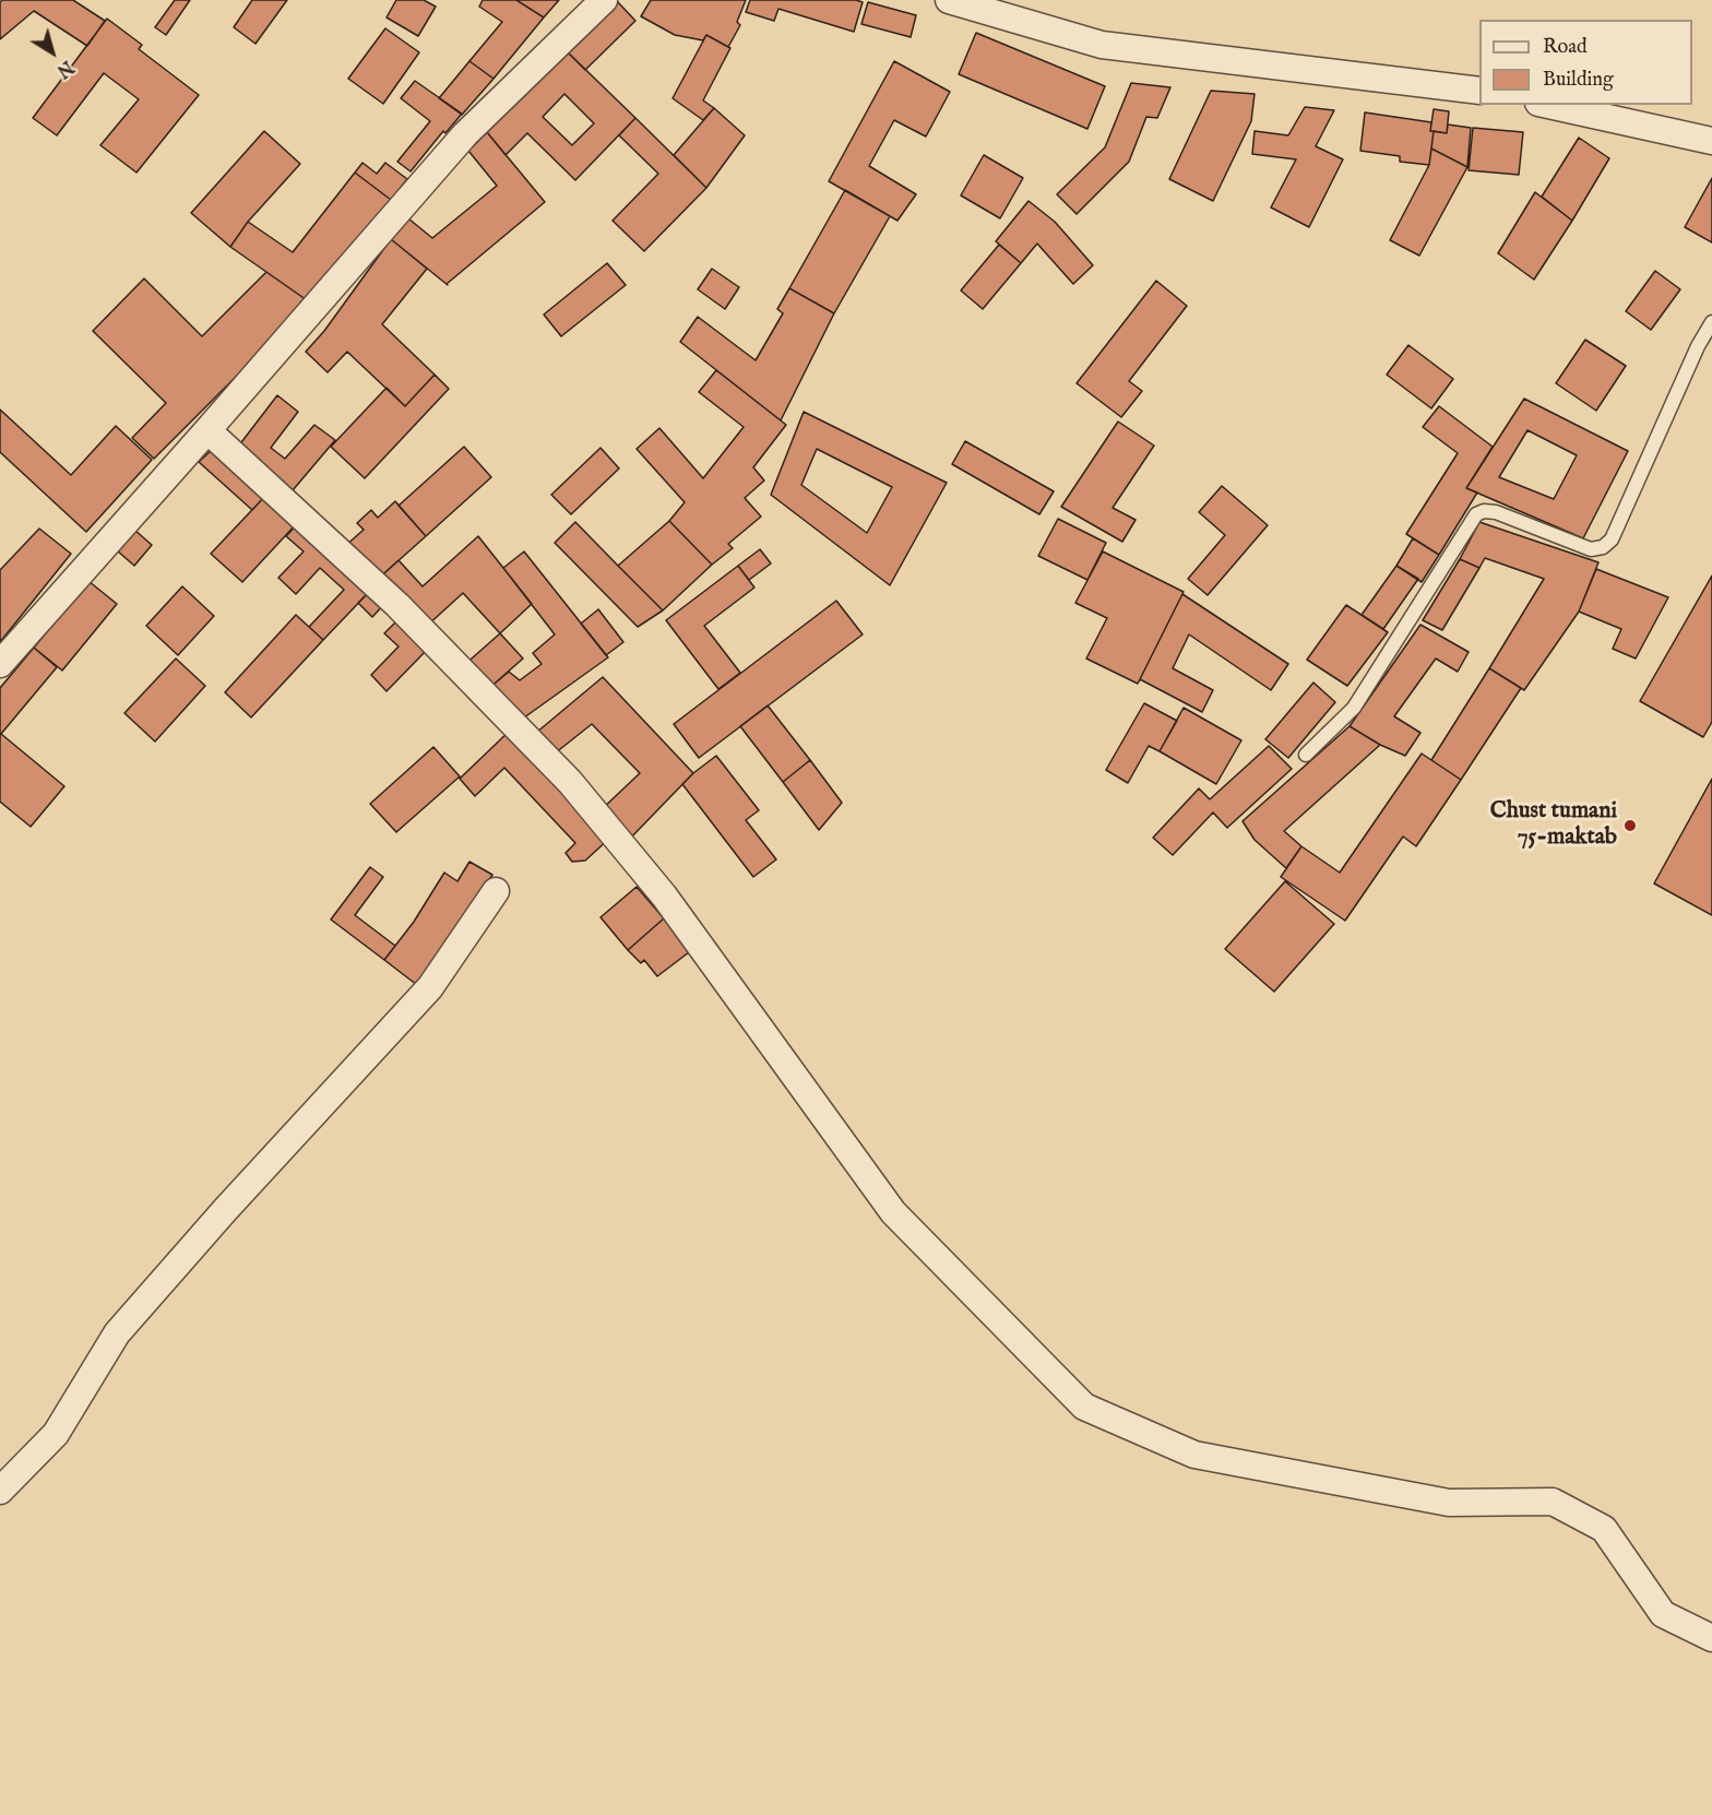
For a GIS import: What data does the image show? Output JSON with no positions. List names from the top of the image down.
{
  "places": ["Chust tumani 75-maktab"],
  "legend": ["Road", "Building"],
  "north": "bottom right"
}
